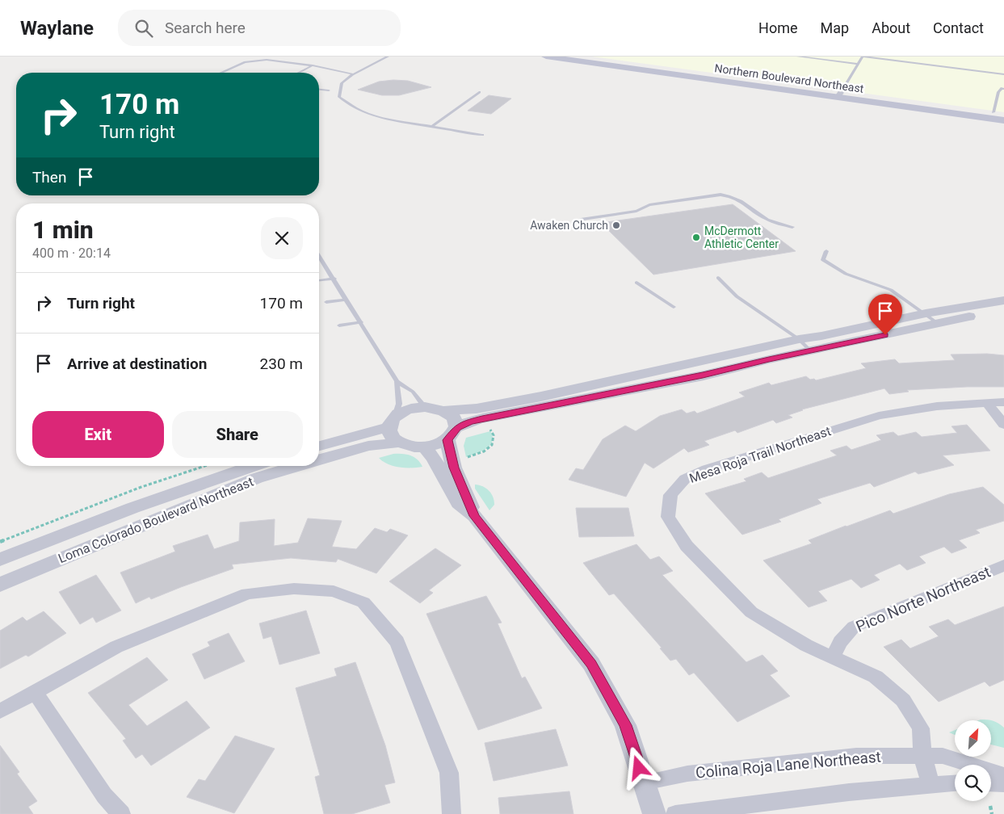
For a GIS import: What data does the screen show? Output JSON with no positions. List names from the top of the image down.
{
  "streets": {
    "main road": ["Northern Boulevard Northeast"],
    "street": [
      "Mesa Roja Trail Northeast",
      "Loma Colorado Boulevard Northeast",
      "Pico Norte Northeast",
      "Colina Roja Lane Northeast"
    ]
  },
  "crossings": [
    ["Mesa Roja Trail Northeast", "Pico Norte Northeast"],
    ["Mesa Roja Trail Northeast", "Colina Roja Lane Northeast"]
  ],
  "places": ["Awaken Church", "McDermott Athletic Center"],
  "north": "top right",
  "page": {
    "header": "Waylane",
    "search": "Search here",
    "nav": [
      "Home",
      "Map",
      "About",
      "Contact"
    ],
    "turn": ["170 m", "Turn right"],
    "then": "Then",
    "heading": ["1 min", "400 m · 20:14"],
    "list": [
      {
        "name": "Turn right",
        "value": "170 m"
      },
      {
        "name": "Arrive at destination",
        "value": "230 m"
      }
    ],
    "buttons": ["Exit", "Share"]
  }
}
